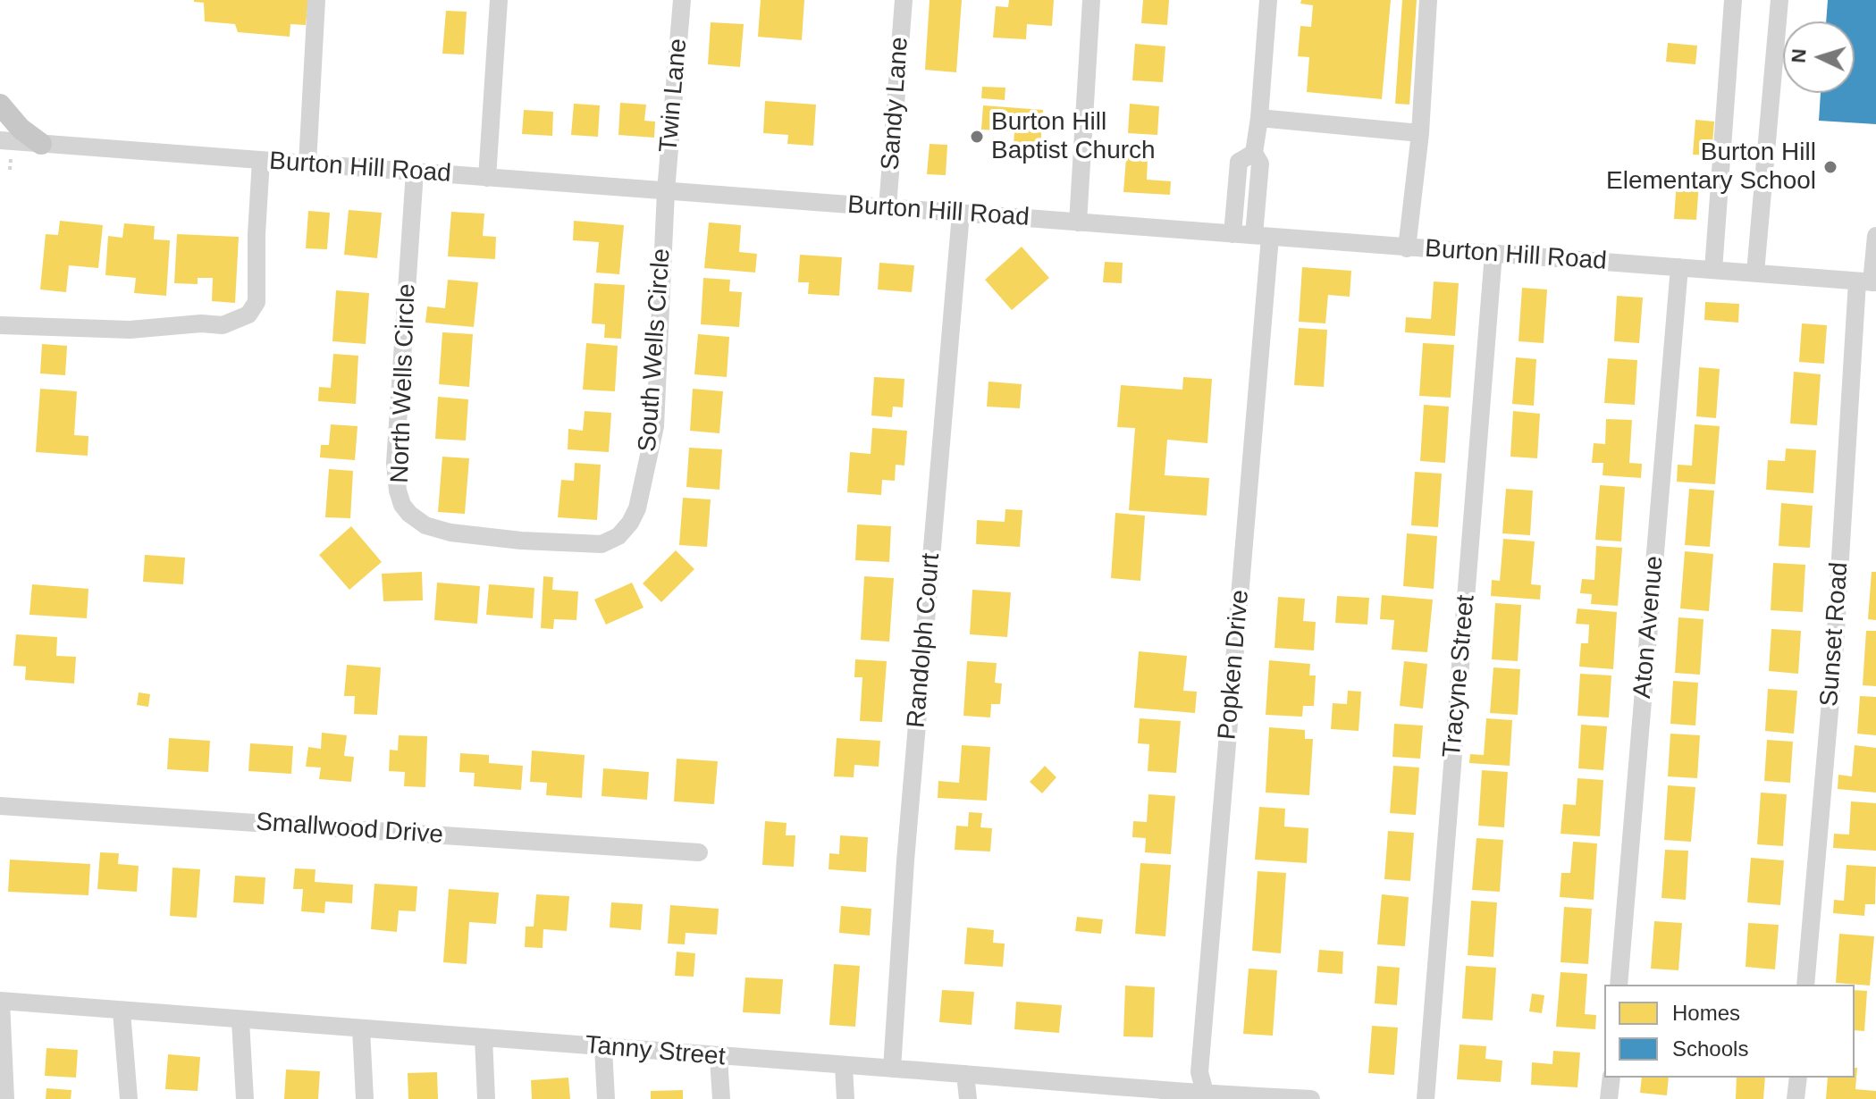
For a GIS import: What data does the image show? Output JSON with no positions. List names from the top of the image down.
{
  "streets": {
    "street": [
      "Twin Lane",
      "Sandy Lane",
      "Burton Hill Road",
      "South Wells Circle",
      "North Wells Circle",
      "Aton Avenue",
      "Sunset Road",
      "Randolph Court",
      "Popken Drive",
      "Tracyne Street",
      "Smallwood Drive",
      "Tanny Street"
    ]
  },
  "crossings": [
    ["Twin Lane", "Burton Hill Road"],
    ["Twin Lane", "South Wells Circle"],
    ["Sandy Lane", "Burton Hill Road"],
    ["Burton Hill Road", "South Wells Circle"],
    ["Burton Hill Road", "North Wells Circle"],
    ["Burton Hill Road", "Aton Avenue"],
    ["Burton Hill Road", "Sunset Road"],
    ["Burton Hill Road", "Randolph Court"],
    ["Burton Hill Road", "Popken Drive"],
    ["Burton Hill Road", "Tracyne Street"],
    ["South Wells Circle", "North Wells Circle"],
    ["Randolph Court", "Tanny Street"],
    ["Popken Drive", "Tanny Street"]
  ],
  "places": ["Burton Hill Baptist Church", "Burton Hill Elementary School"],
  "legend": ["Homes", "Schools"],
  "north": "left"
}
